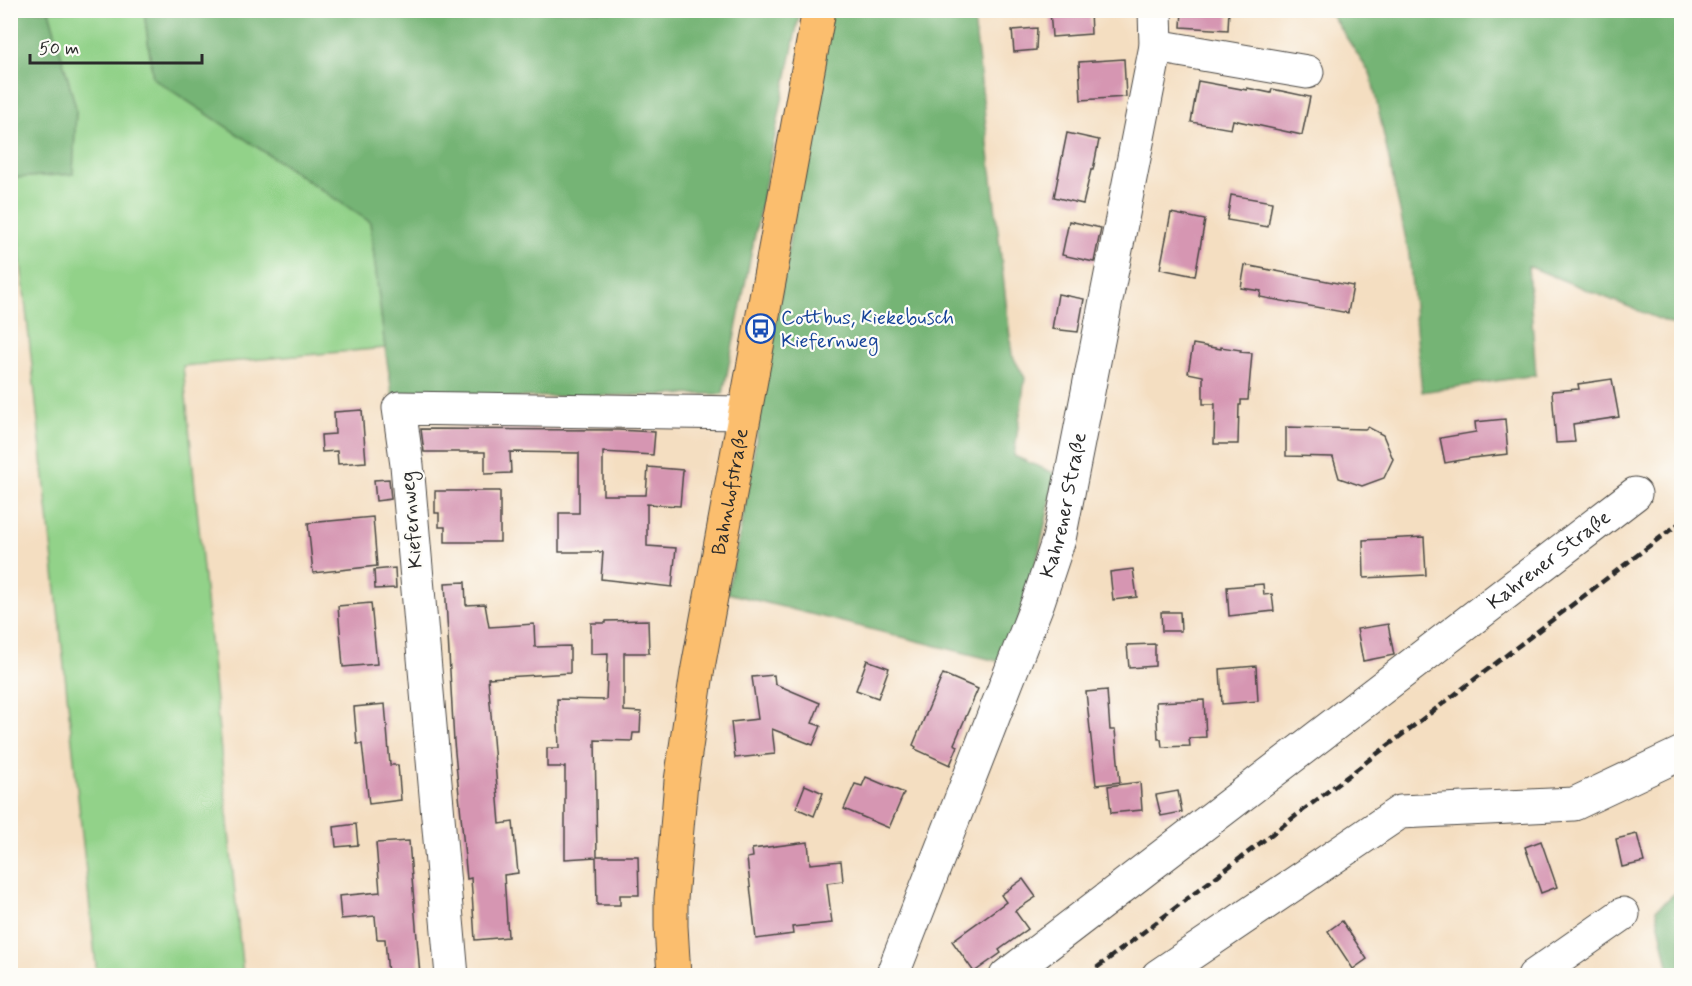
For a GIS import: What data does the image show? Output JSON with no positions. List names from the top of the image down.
{
  "streets": {
    "main road": ["Bahnhofstraße"],
    "street": ["Kahrener Straße", "Kiefernweg"]
  },
  "crossings": [
    ["Bahnhofstraße", "Kiefernweg"]
  ],
  "places": {
    "bus stop": ["Cottbus, Kiekebusch Kiefernweg"]
  },
  "scale_bar": "50 m"
}
